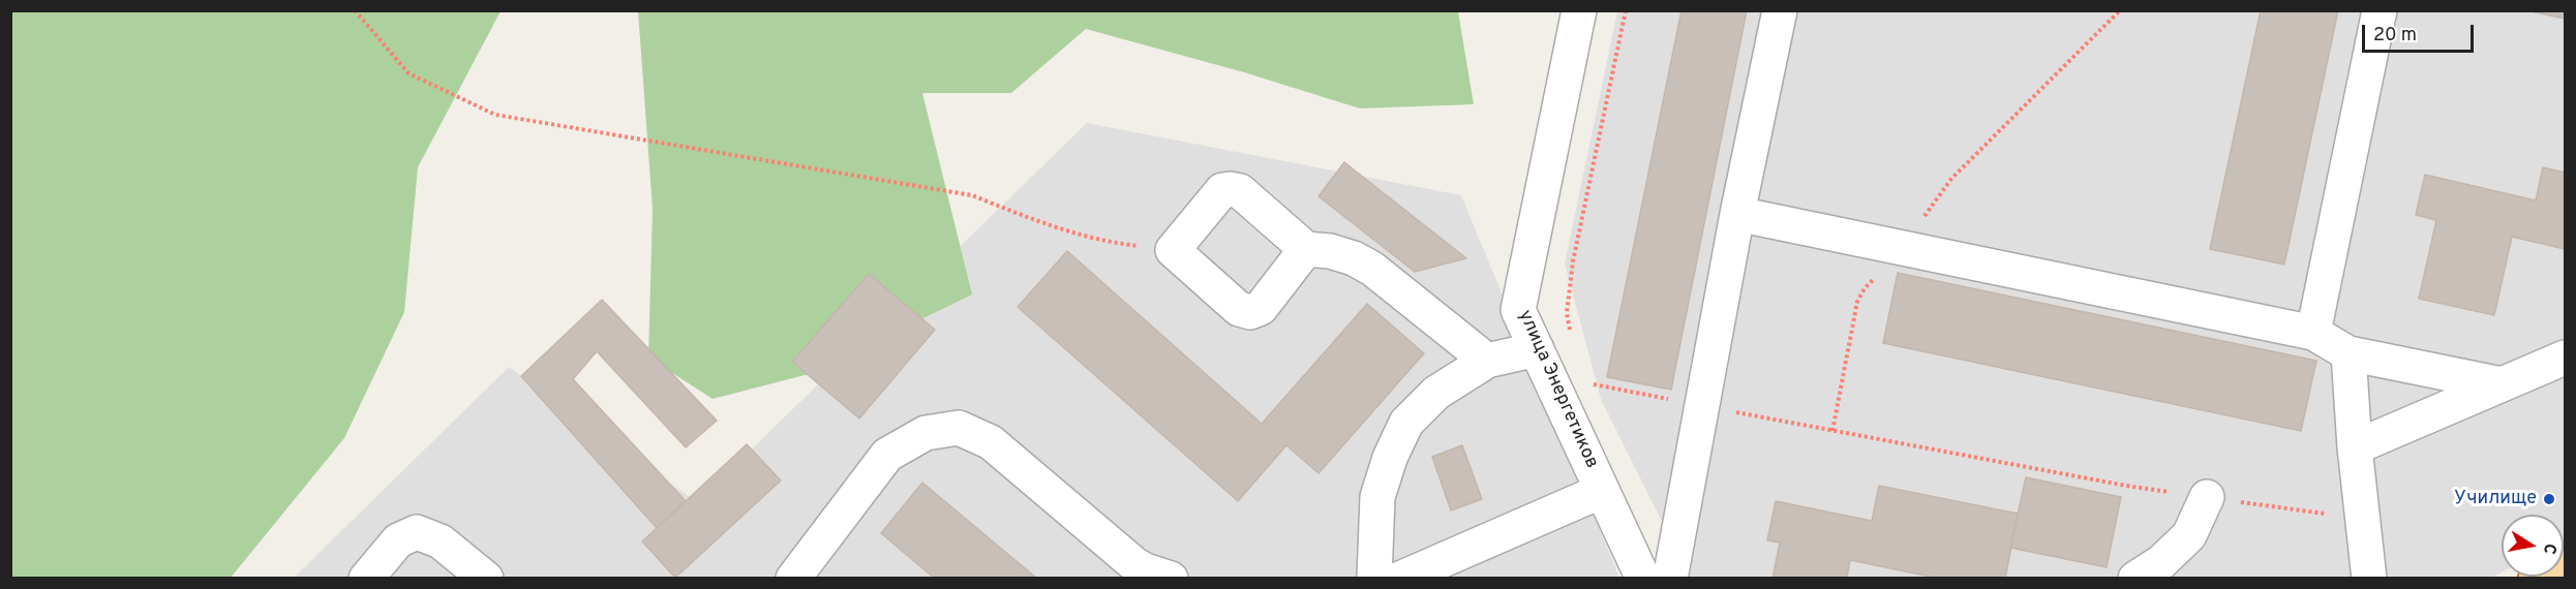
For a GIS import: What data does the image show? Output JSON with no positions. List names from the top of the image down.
{
  "streets": {
    "street": ["улица Энергетиков"]
  },
  "places": ["Училище"],
  "scale_bar": "20 m",
  "north": "right"
}
